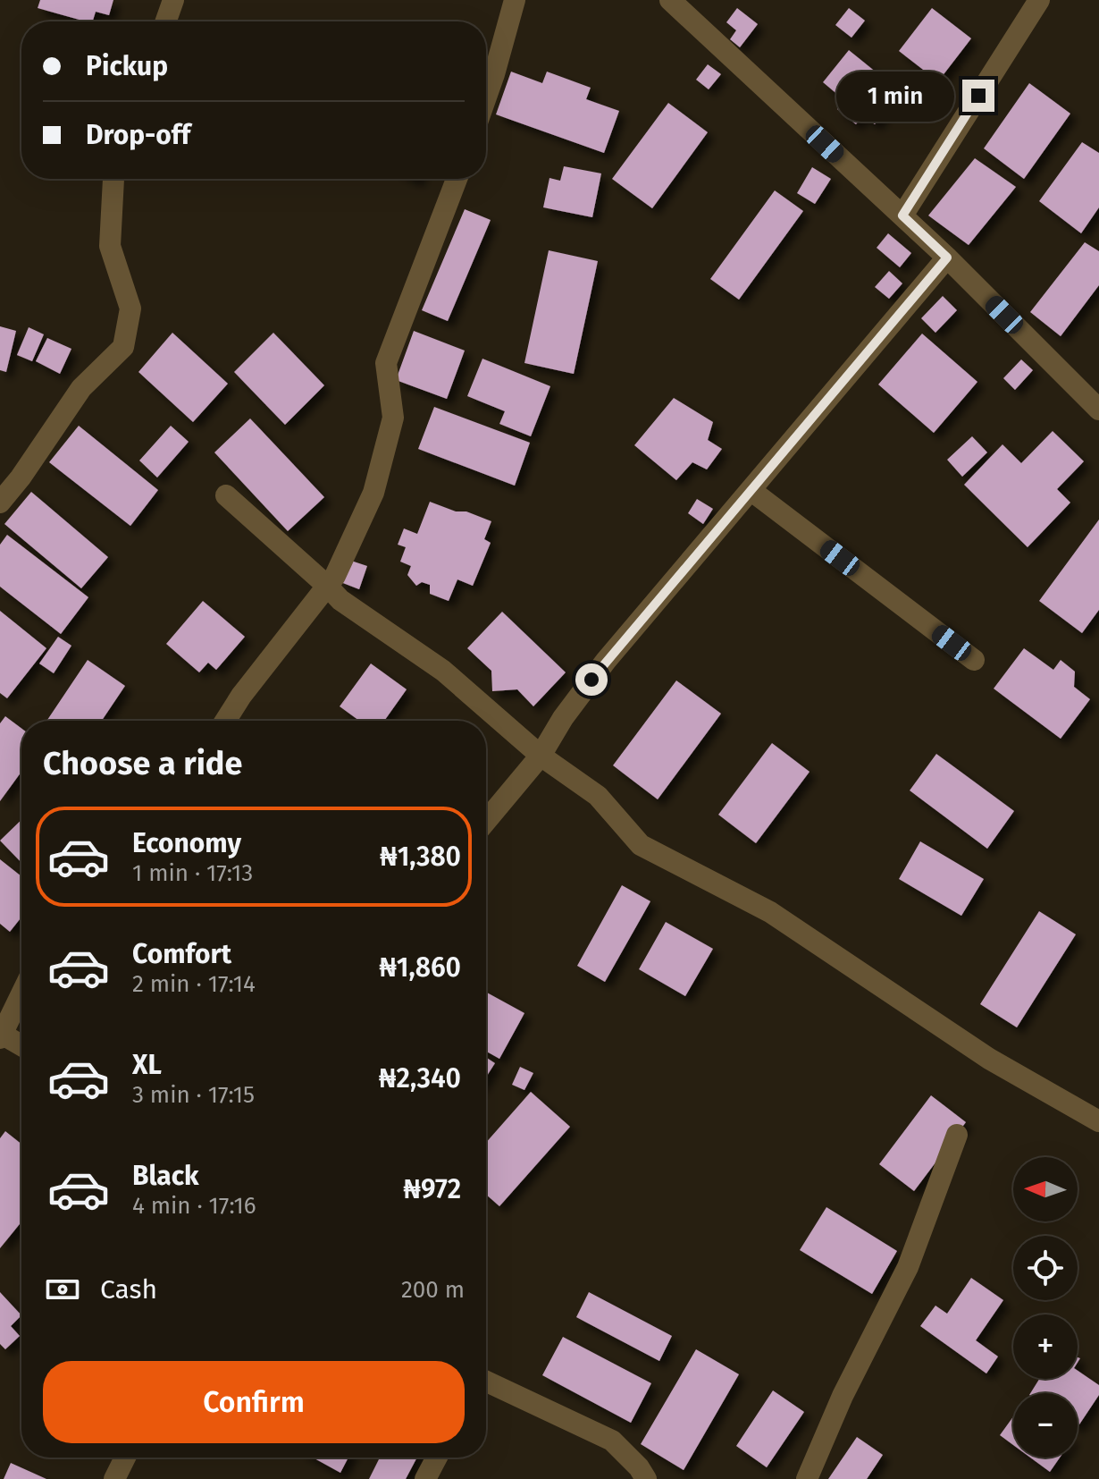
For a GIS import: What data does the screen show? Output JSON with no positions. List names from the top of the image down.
{
  "north": "left",
  "page": {
    "banner": ["Pickup", "Drop-off"],
    "bubble": "1 min",
    "heading": "Choose a ride",
    "list": [
      {
        "name": "Economy",
        "note": "1 min · 17:13",
        "value": "₦1,380"
      },
      {
        "name": "Comfort",
        "note": "2 min · 17:14",
        "value": "₦1,860"
      },
      {
        "name": "XL",
        "note": "3 min · 17:15",
        "value": "₦2,340"
      },
      {
        "name": "Black",
        "note": "4 min · 17:16",
        "value": "₦972"
      }
    ],
    "map_buttons": ["+", "−"],
    "pay": ["Cash", "200 m"],
    "buttons": "Confirm"
  }
}
